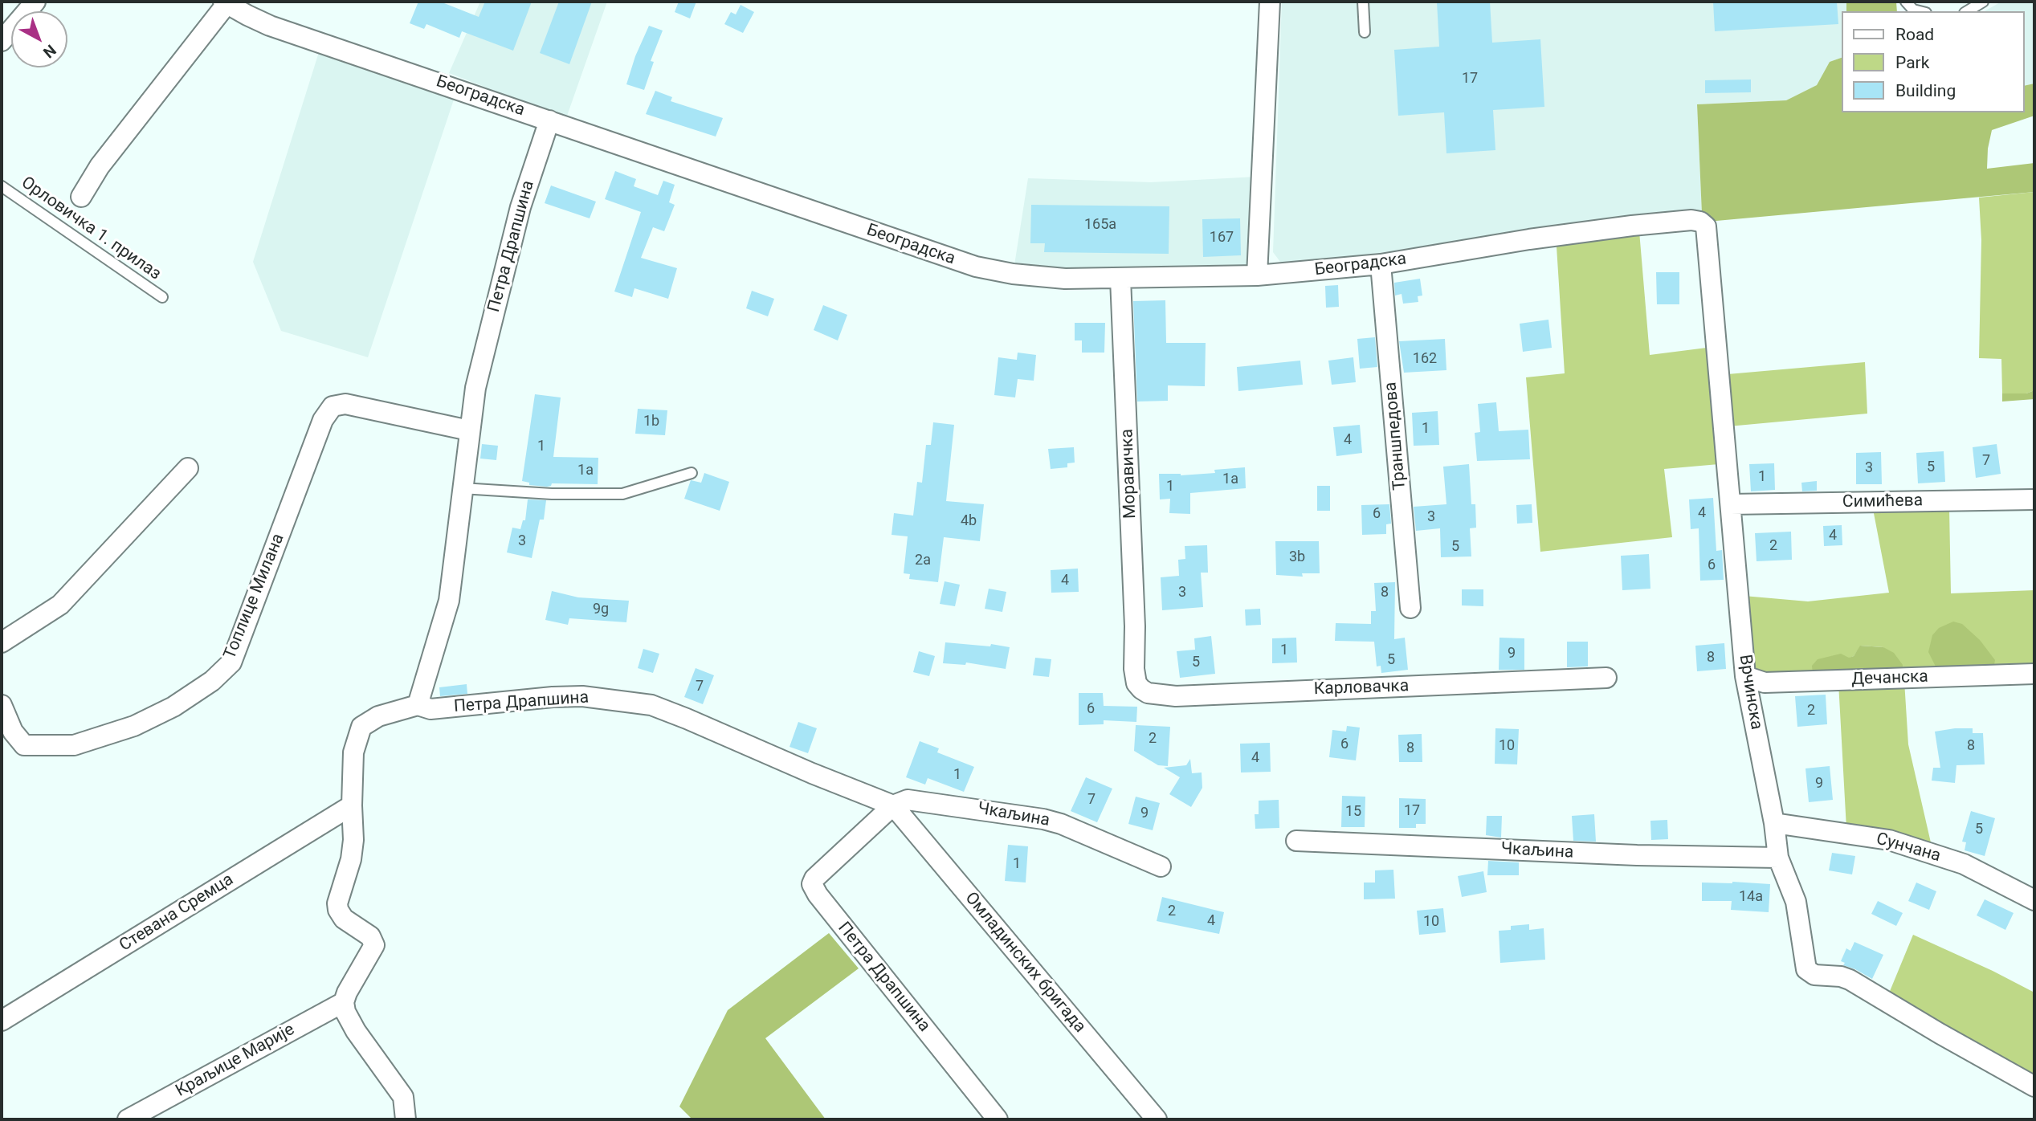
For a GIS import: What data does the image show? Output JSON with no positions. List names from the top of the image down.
{
  "streets": {
    "street": [
      "Београдска",
      "Петра Драпшина",
      "Траншпедова",
      "Моравичка",
      "Симићева",
      "Топлице Милана",
      "Дечанска",
      "Карловачка",
      "Врчинска",
      "Чкаљина",
      "Сунчана",
      "Стевана Сремца",
      "Омладинских бригада",
      "Краљице Марије"
    ],
    "lane": ["Орловичка 1. прилаз"]
  },
  "crossings": [
    ["Београдска", "Петра Драпшина"],
    ["Београдска", "Траншпедова"],
    ["Београдска", "Моравичка"],
    ["Београдска", "Врчинска"],
    ["Петра Драпшина", "Топлице Милана"],
    ["Петра Драпшина", "Чкаљина"],
    ["Петра Драпшина", "Омладинских бригада"],
    ["Моравичка", "Карловачка"],
    ["Симићева", "Врчинска"],
    ["Дечанска", "Врчинска"],
    ["Врчинска", "Чкаљина"],
    ["Врчинска", "Сунчана"],
    ["Чкаљина", "Омладинских бригада"]
  ],
  "house_numbers": [
    "17",
    "165a",
    "167",
    "162",
    "1b",
    "1",
    "4",
    "1",
    "7",
    "5",
    "3",
    "1a",
    "1",
    "1a",
    "1",
    "4",
    "6",
    "3",
    "4b",
    "4",
    "3",
    "2",
    "5",
    "3b",
    "2a",
    "6",
    "4",
    "3",
    "8",
    "9g",
    "1",
    "9",
    "8",
    "5",
    "5",
    "7",
    "6",
    "2",
    "2",
    "6",
    "10",
    "8",
    "8",
    "4",
    "1",
    "9",
    "7",
    "17",
    "15",
    "9",
    "5",
    "1",
    "14a",
    "2",
    "4",
    "10"
  ],
  "legend": ["Road", "Park", "Building"],
  "north": "bottom right"
}
